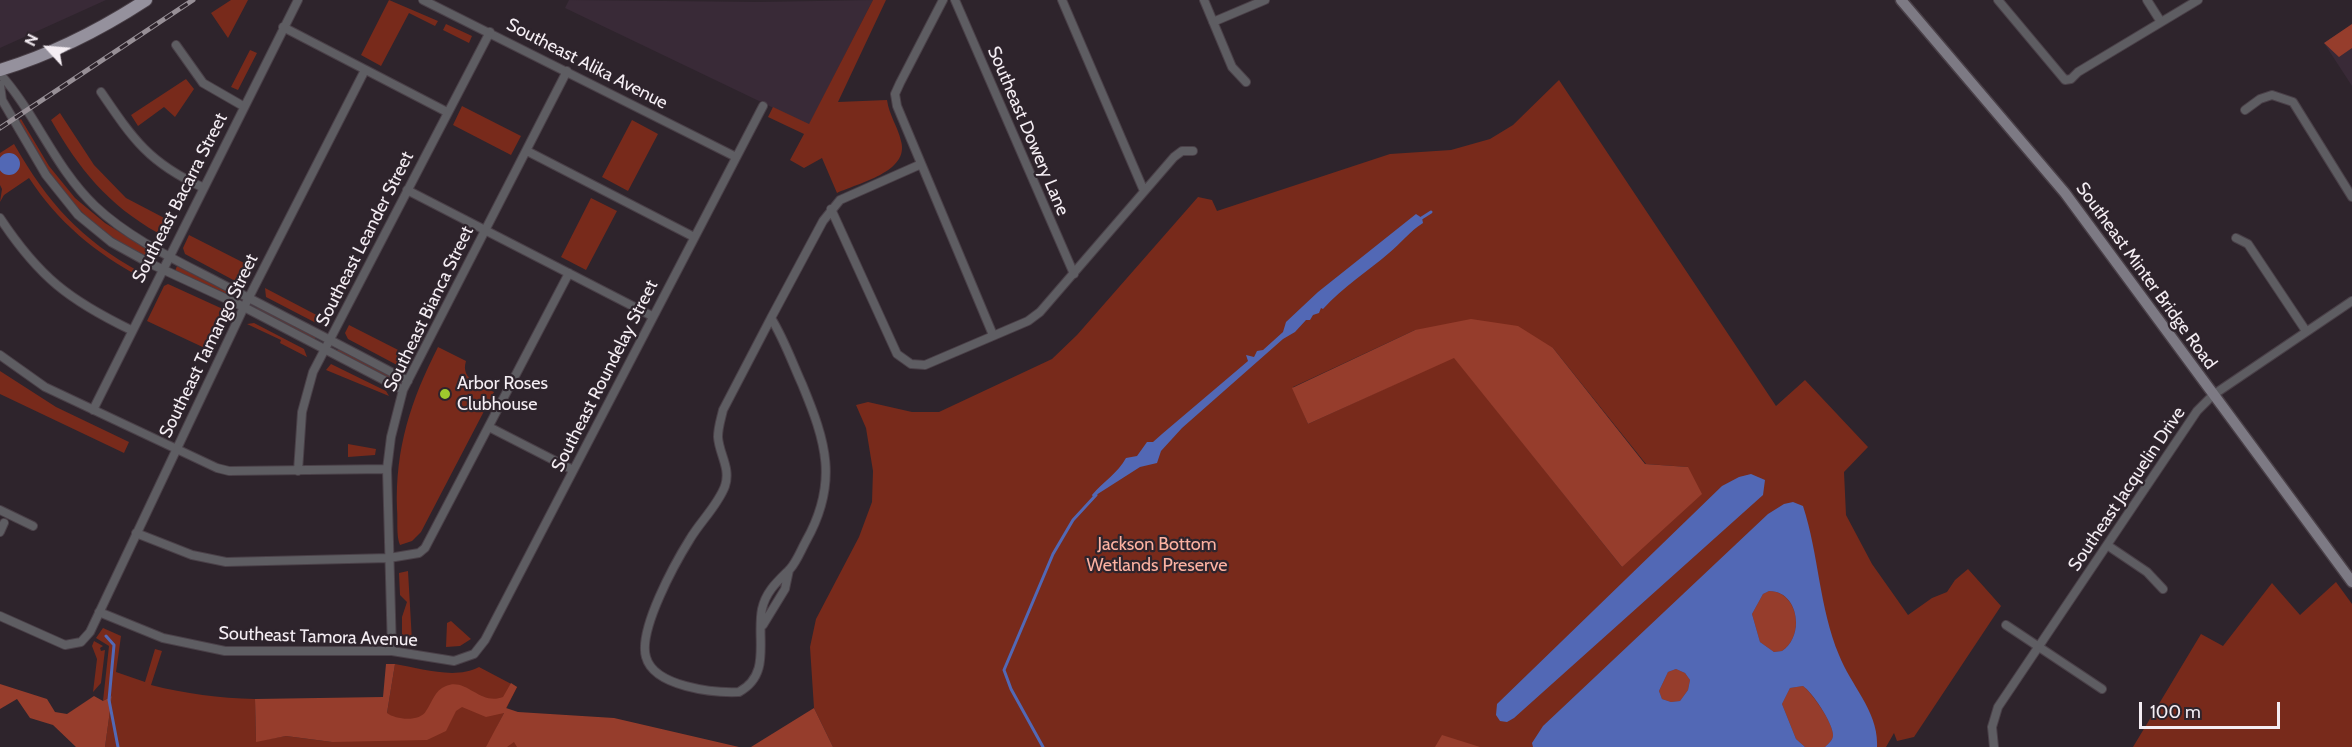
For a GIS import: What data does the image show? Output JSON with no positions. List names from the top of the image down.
{
  "streets": {
    "main road": ["Southeast Minter Bridge Road"],
    "street": [
      "Southeast Alika Avenue",
      "Southeast Dowery Lane",
      "Southeast Bacarra Street",
      "Southeast Leander Street",
      "Southeast Bianca Street",
      "Southeast Tamango Street",
      "Southeast Roundelay Street",
      "Southeast Jacquelin Drive",
      "Southeast Tamora Avenue"
    ]
  },
  "crossings": [
    ["Southeast Alika Avenue", "Southeast Leander Street"],
    ["Southeast Alika Avenue", "Southeast Bianca Street"],
    ["Southeast Alika Avenue", "Southeast Roundelay Street"],
    ["Southeast Minter Bridge Road", "Southeast Jacquelin Drive"],
    ["Southeast Bianca Street", "Southeast Tamora Avenue"],
    ["Southeast Tamango Street", "Southeast Tamora Avenue"],
    ["Southeast Roundelay Street", "Southeast Tamora Avenue"]
  ],
  "parks": ["Jackson Bottom Wetlands Preserve"],
  "places": ["Arbor Roses Clubhouse"],
  "scale_bar": "100 m",
  "north": "top left"
}
